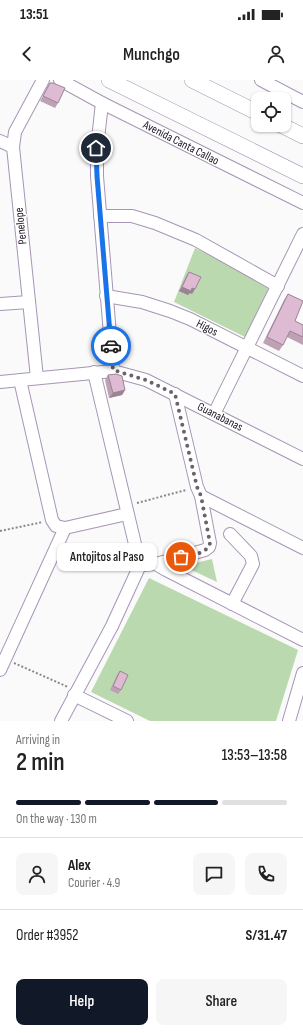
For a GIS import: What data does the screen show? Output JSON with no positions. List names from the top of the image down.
{
  "streets": {
    "main road": ["Avenida Canta Callao"],
    "street": ["Penelope", "Higos", "Guanabanas"]
  },
  "places": ["Antojitos al Paso"],
  "page": {
    "status": "13:51",
    "header": "Munchgo",
    "bubble": "Antojitos al Paso",
    "heading": ["2 min", "Arriving in", "13:53–13:58"],
    "panel": [
      "Alex",
      "Courier · 4.9",
      "Order #3952",
      "S/31.47"
    ],
    "bar": "On the way · 130 m",
    "buttons": ["Help", "Share"]
  }
}
